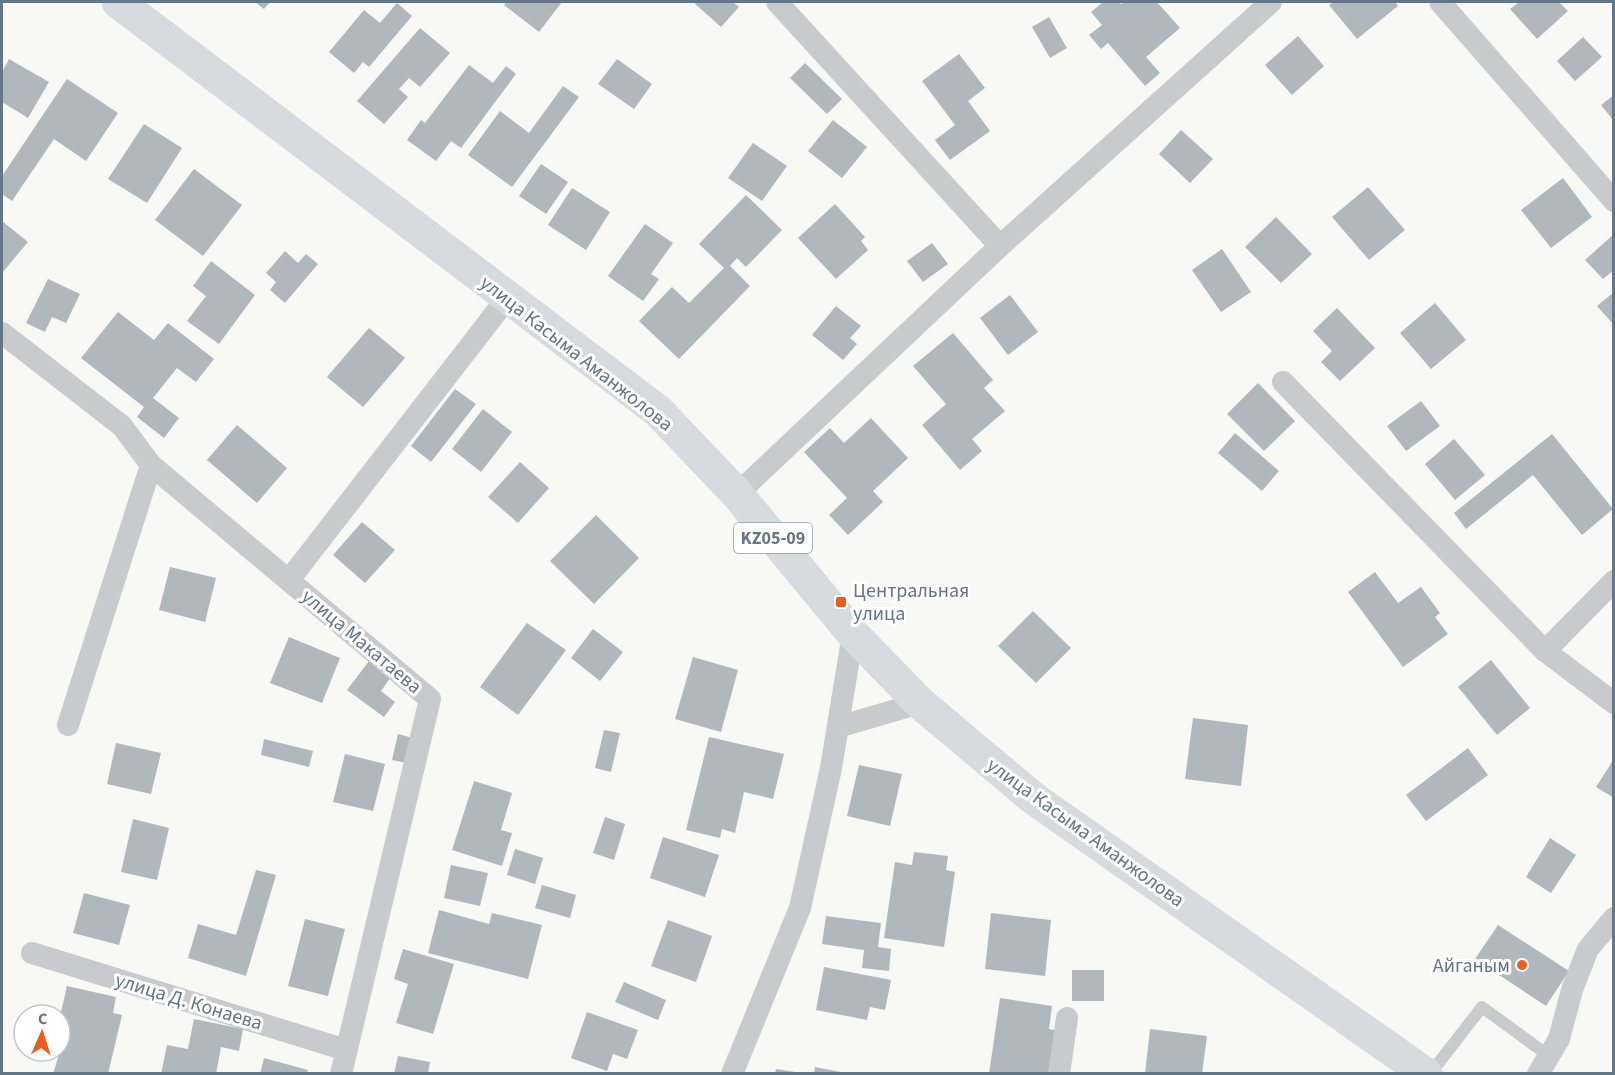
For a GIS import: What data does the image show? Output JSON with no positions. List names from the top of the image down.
{
  "streets": {
    "main road": ["улица Касыма Аманжолова", "KZ05-09"],
    "street": ["улица Макатаева", "улица Д. Конаева"]
  },
  "crossings": [
    ["улица Макатаева", "улица Д. Конаева"]
  ],
  "places": {
    "transit": ["Центральная улица"],
    "other": ["Айганым"]
  },
  "north": "top"
}
